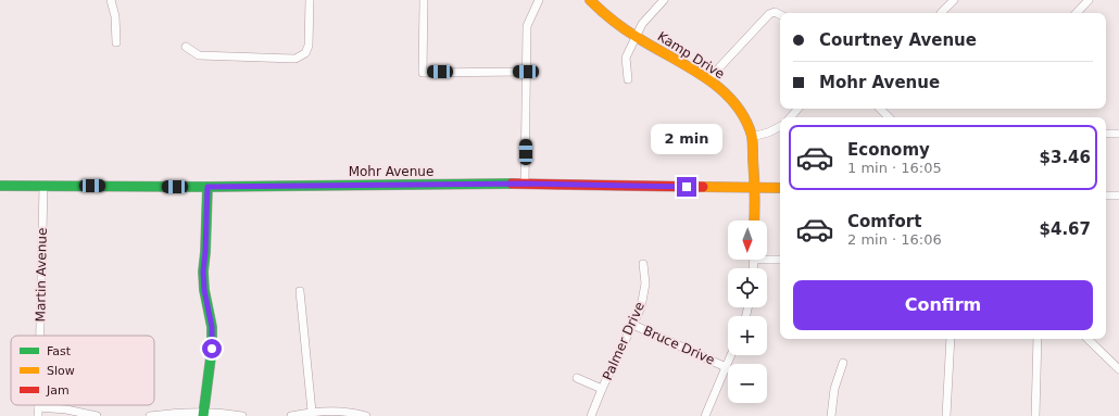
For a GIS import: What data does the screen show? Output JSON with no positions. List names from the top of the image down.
{
  "streets": {
    "street": [
      "Kamp Drive",
      "Mohr Avenue",
      "Martin Avenue",
      "Palmer Drive",
      "Bruce Drive"
    ]
  },
  "crossings": [
    ["Kamp Drive", "Mohr Avenue"],
    ["Mohr Avenue", "Martin Avenue"],
    ["Palmer Drive", "Bruce Drive"]
  ],
  "legend": ["Fast", "Slow", "Jam"],
  "north": "bottom",
  "page": {
    "banner": ["Courtney Avenue", "Mohr Avenue"],
    "bubble": "2 min",
    "list": [
      {
        "name": "Economy",
        "note": "1 min · 16:05",
        "value": "$3.46"
      },
      {
        "name": "Comfort",
        "note": "2 min · 16:06",
        "value": "$4.67"
      }
    ],
    "map_buttons": ["+", "−"],
    "buttons": "Confirm"
  }
}
